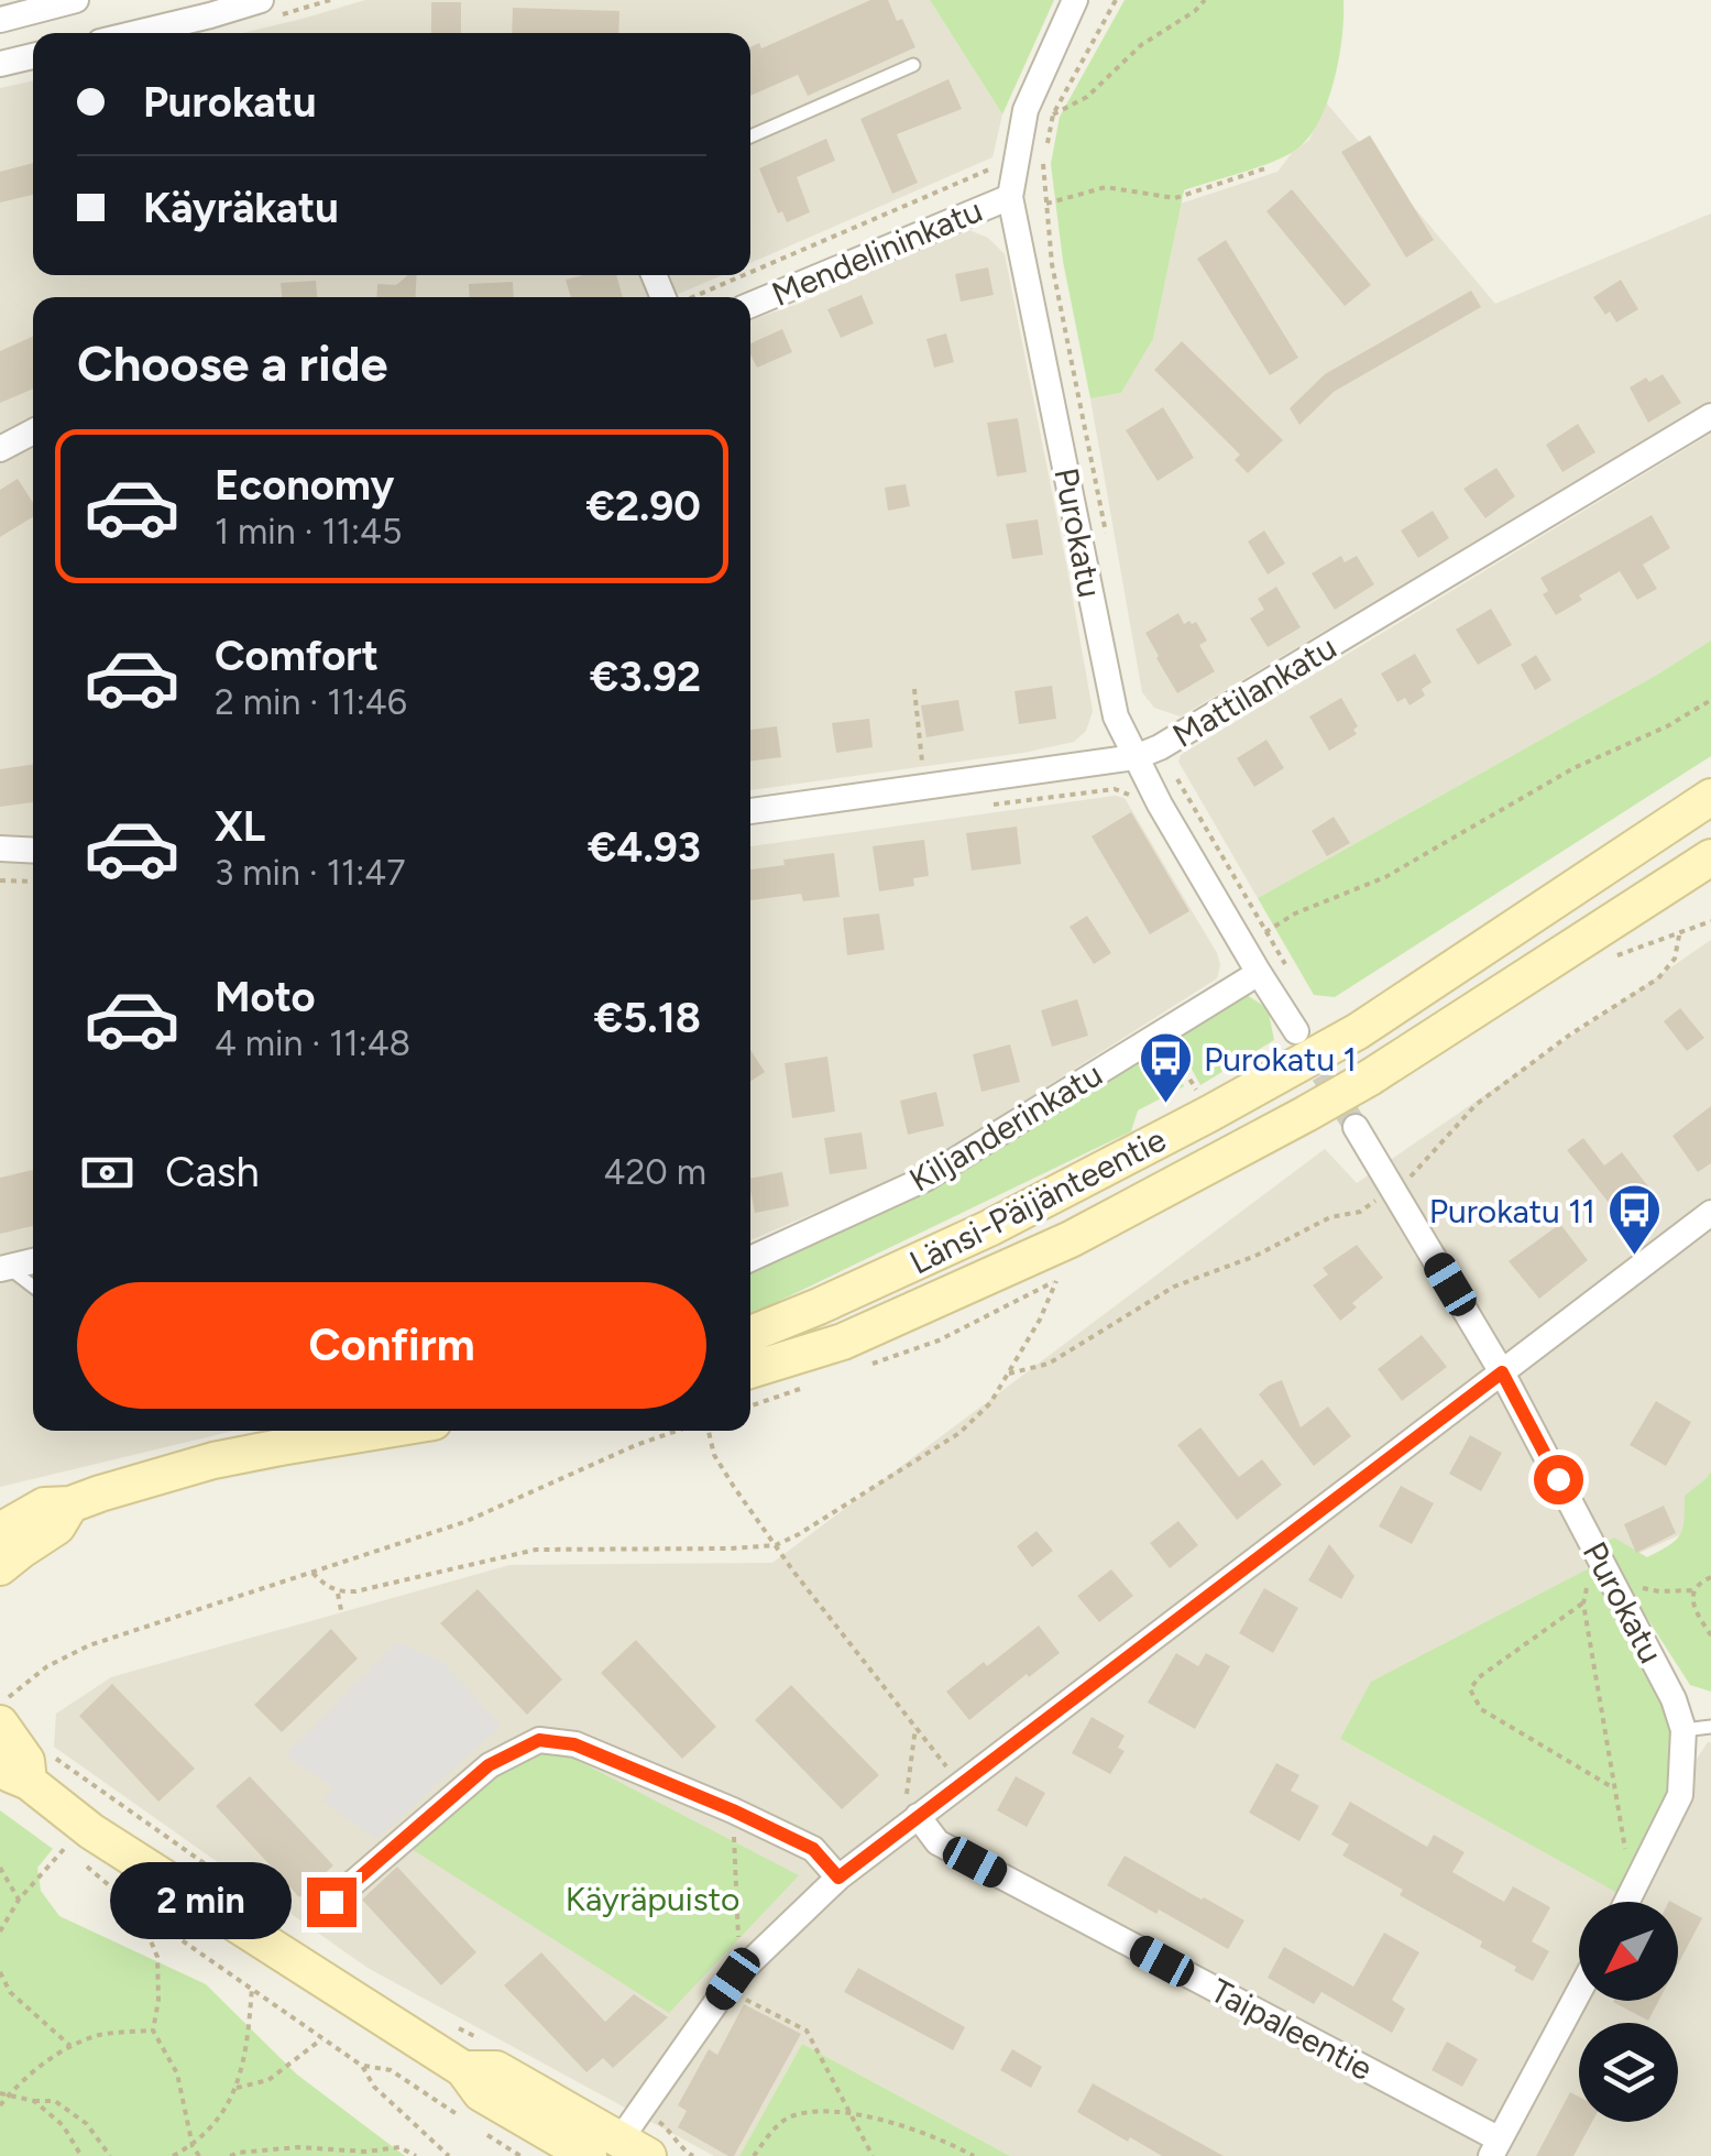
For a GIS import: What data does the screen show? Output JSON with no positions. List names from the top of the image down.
{
  "streets": {
    "main road": ["Länsi-Päijänteentie"],
    "street": [
      "Mendelininkatu",
      "Purokatu",
      "Mattilankatu",
      "Kiljanderinkatu",
      "Taipaleentie"
    ]
  },
  "crossings": [
    ["Mendelininkatu", "Purokatu"],
    ["Purokatu", "Mattilankatu"],
    ["Purokatu", "Kiljanderinkatu"]
  ],
  "parks": ["Käyräpuisto"],
  "places": {
    "bus stop": ["Purokatu 1", "Purokatu 11"]
  },
  "north": "bottom left",
  "page": {
    "banner": ["Purokatu", "Käyräkatu"],
    "heading": "Choose a ride",
    "list": [
      {
        "name": "Economy",
        "note": "1 min · 11:45",
        "value": "€2.90"
      },
      {
        "name": "Comfort",
        "note": "2 min · 11:46",
        "value": "€3.92"
      },
      {
        "name": "XL",
        "note": "3 min · 11:47",
        "value": "€4.93"
      },
      {
        "name": "Moto",
        "note": "4 min · 11:48",
        "value": "€5.18"
      }
    ],
    "pay": ["Cash", "420 m"],
    "buttons": "Confirm",
    "bubble": "2 min"
  }
}
